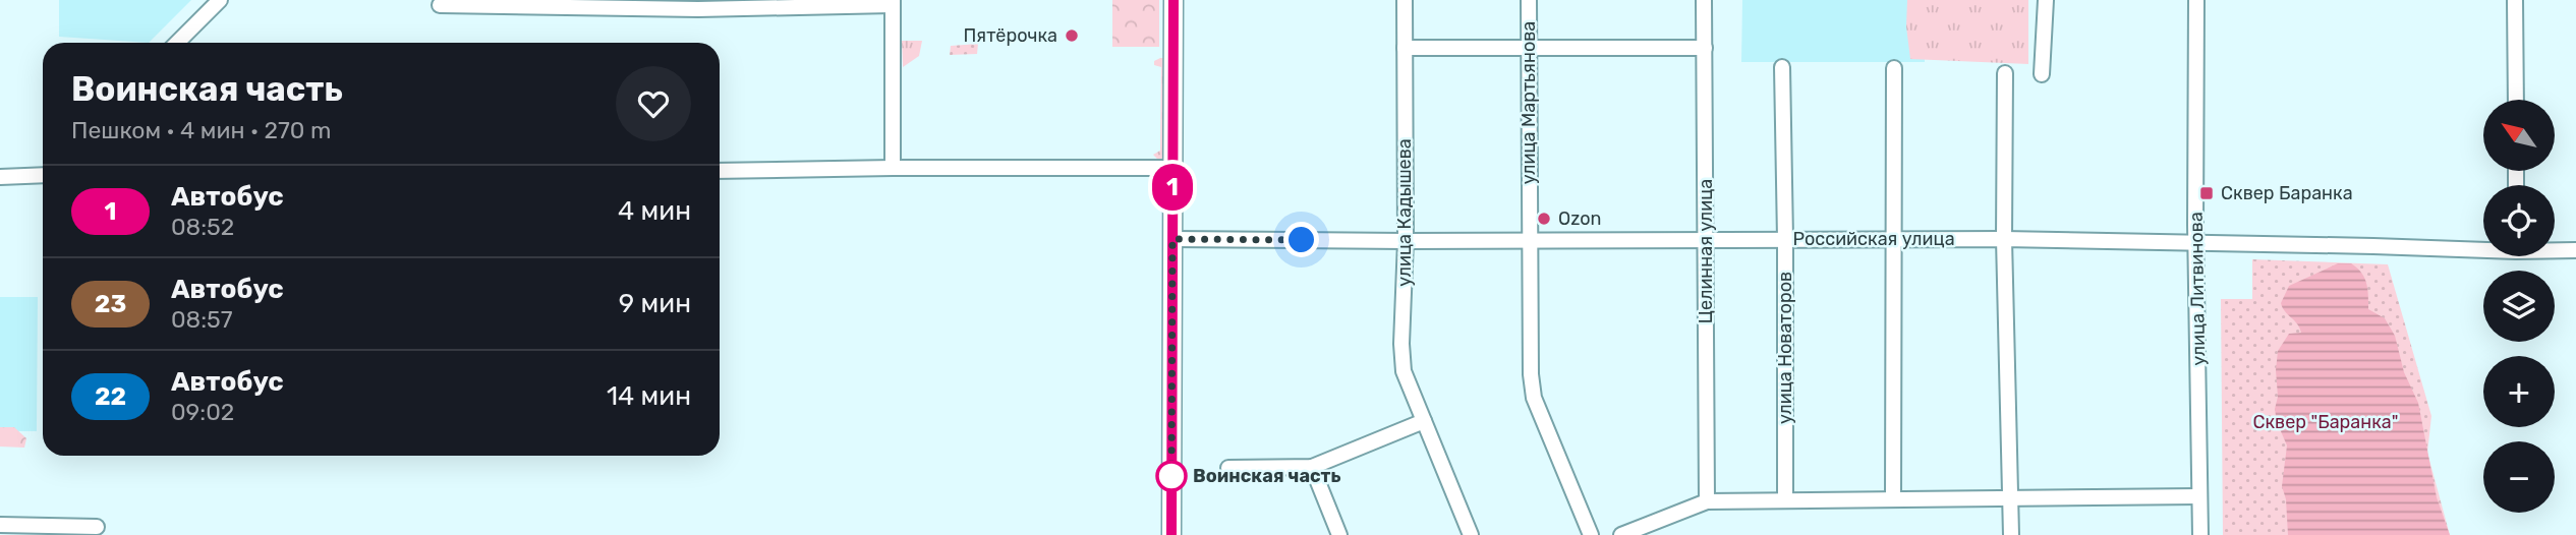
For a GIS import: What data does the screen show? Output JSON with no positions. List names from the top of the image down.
{
  "streets": {
    "street": [
      "улица Мартьянова",
      "улица Кадышева",
      "Российская улица",
      "Целинная улица",
      "улица Литвинова",
      "улица Новаторов"
    ]
  },
  "crossings": [
    ["улица Мартьянова", "Российская улица"],
    ["улица Кадышева", "Российская улица"],
    ["Российская улица", "Целинная улица"],
    ["Российская улица", "улица Литвинова"],
    ["Российская улица", "улица Новаторов"]
  ],
  "parks": ["Сквер \"Баранка\""],
  "places": {
    "other": ["Пятёрочка", "Ozon", "Воинская часть"],
    "transit": ["Сквер Баранка"]
  },
  "lines": ["bus line 1"],
  "north": "top left",
  "page": {
    "on_map": "1",
    "heading": ["Воинская часть", "Пешком · 4 мин · 270 m"],
    "map_buttons": ["+", "−"],
    "list": [
      {
        "mark": "1",
        "name": "Автобус",
        "note": "08:52",
        "value": "4 мин"
      },
      {
        "mark": "23",
        "name": "Автобус",
        "note": "08:57",
        "value": "9 мин"
      },
      {
        "mark": "22",
        "name": "Автобус",
        "note": "09:02",
        "value": "14 мин"
      }
    ]
  }
}
